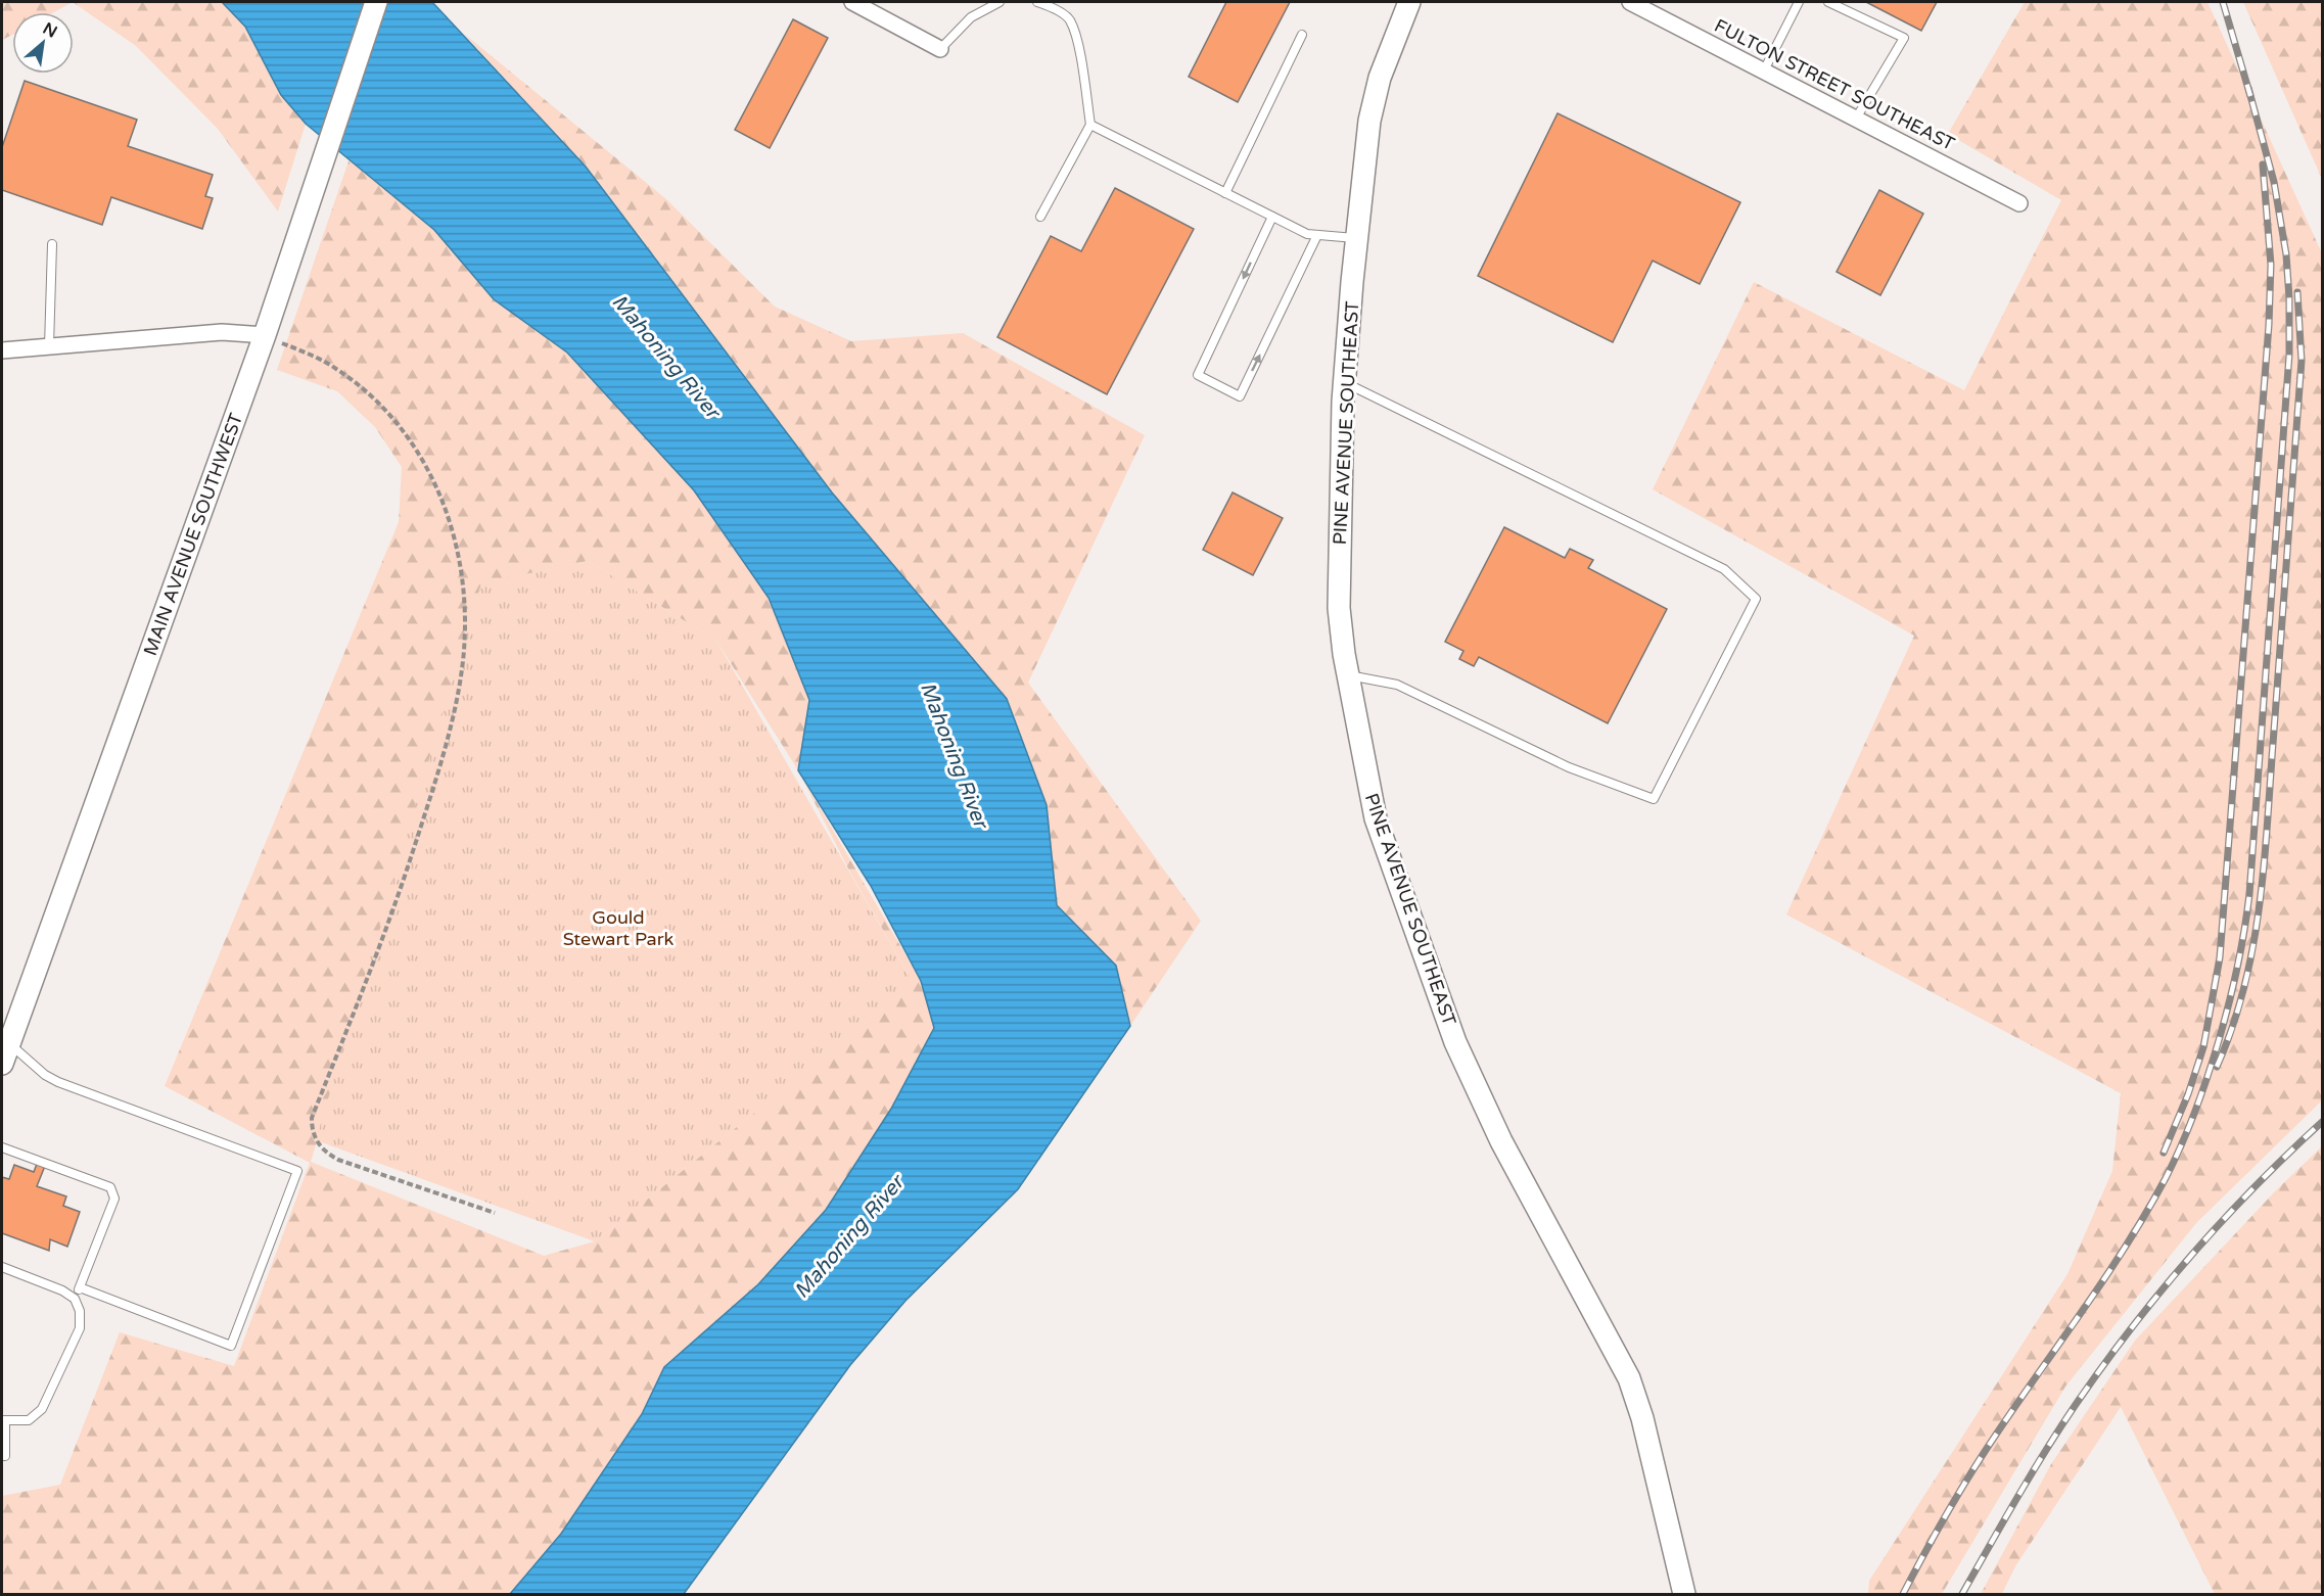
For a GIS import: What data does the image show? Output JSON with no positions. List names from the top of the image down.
{
  "streets": {
    "street": ["FULTON STREET SOUTHEAST", "PINE AVENUE SOUTHEAST", "MAIN AVENUE SOUTHWEST"]
  },
  "water": ["Mahoning River"],
  "parks": ["Gould Stewart Park"],
  "north": "top right"
}
